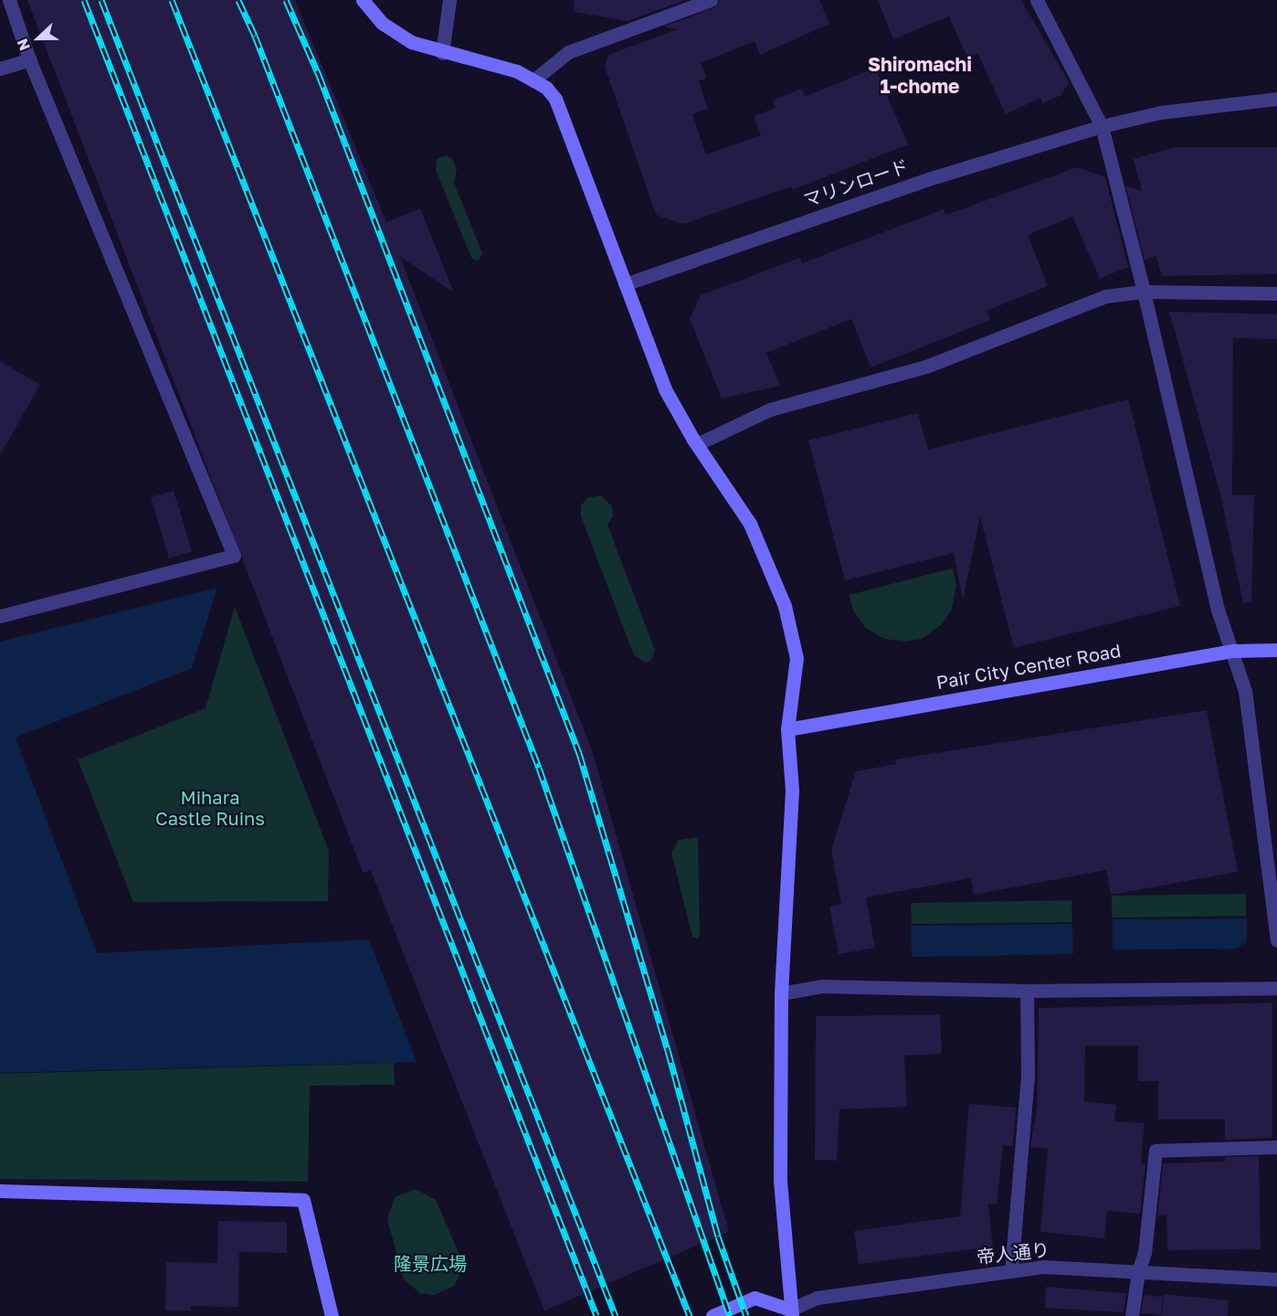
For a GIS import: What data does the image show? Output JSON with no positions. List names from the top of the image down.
{
  "streets": {
    "street": ["マリンロード", "Pair City Center Road", "帝人通り"]
  },
  "districts": ["Shiromachi 1-chome"],
  "parks": ["Mihara Castle Ruins", "隆景広場"],
  "north": "left"
}
